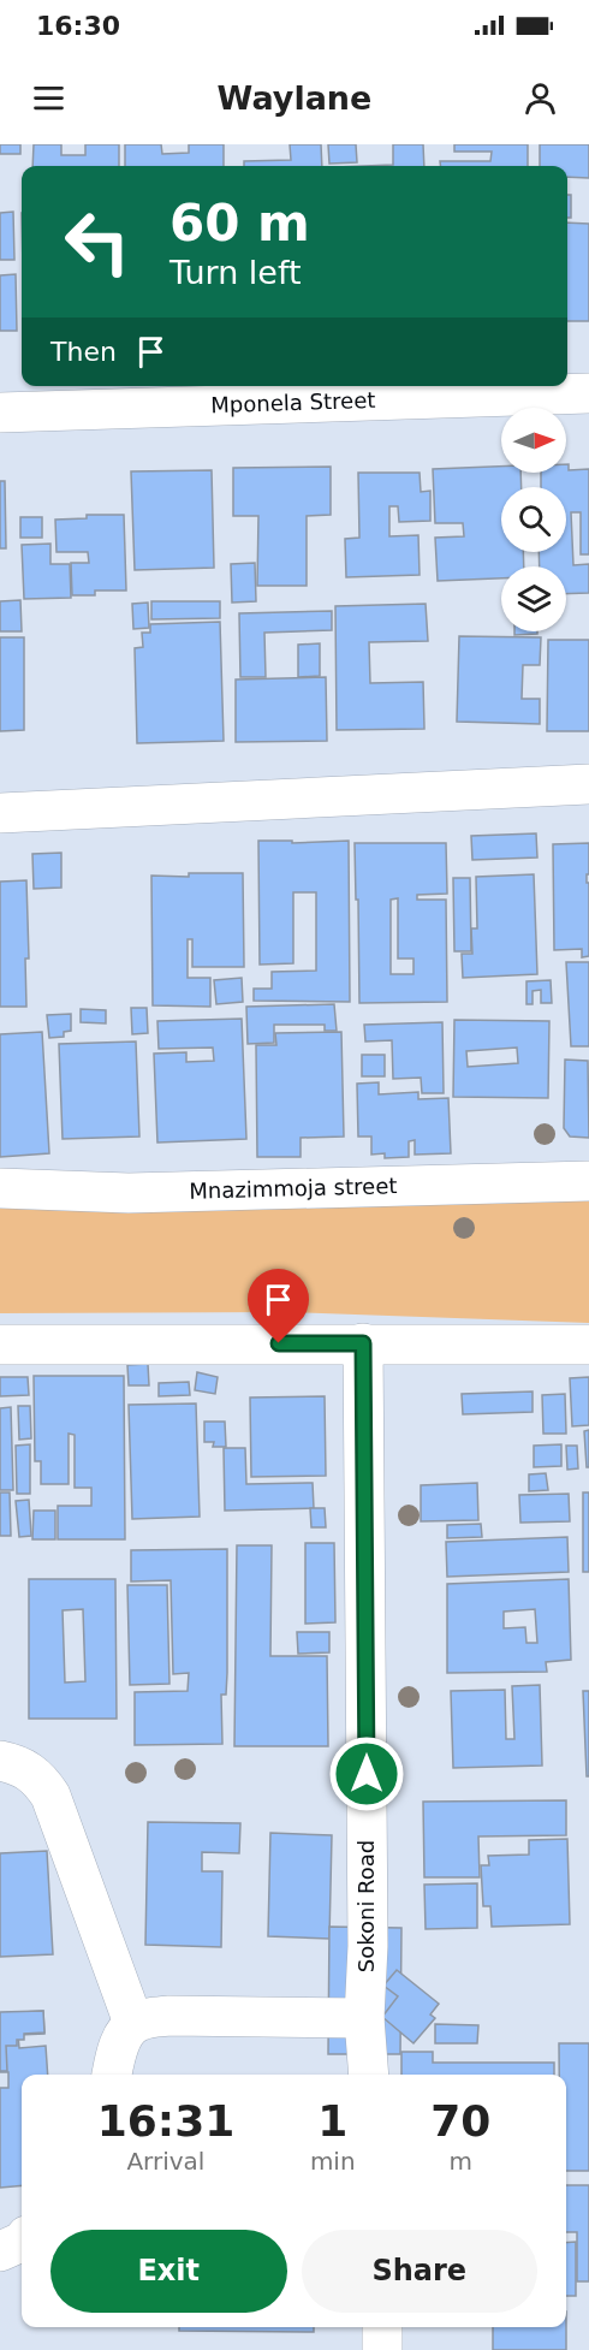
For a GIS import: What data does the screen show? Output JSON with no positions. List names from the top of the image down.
{
  "streets": {
    "street": ["Mponela Street", "Mnazimmoja street", "Sokoni Road"]
  },
  "north": "right",
  "page": {
    "status": "16:30",
    "header": "Waylane",
    "turn": ["60 m", "Turn left"],
    "then": "Then",
    "eta": [
      "16:31",
      "Arrival",
      "1",
      "min",
      "70",
      "m"
    ],
    "buttons": ["Exit", "Share"]
  }
}
